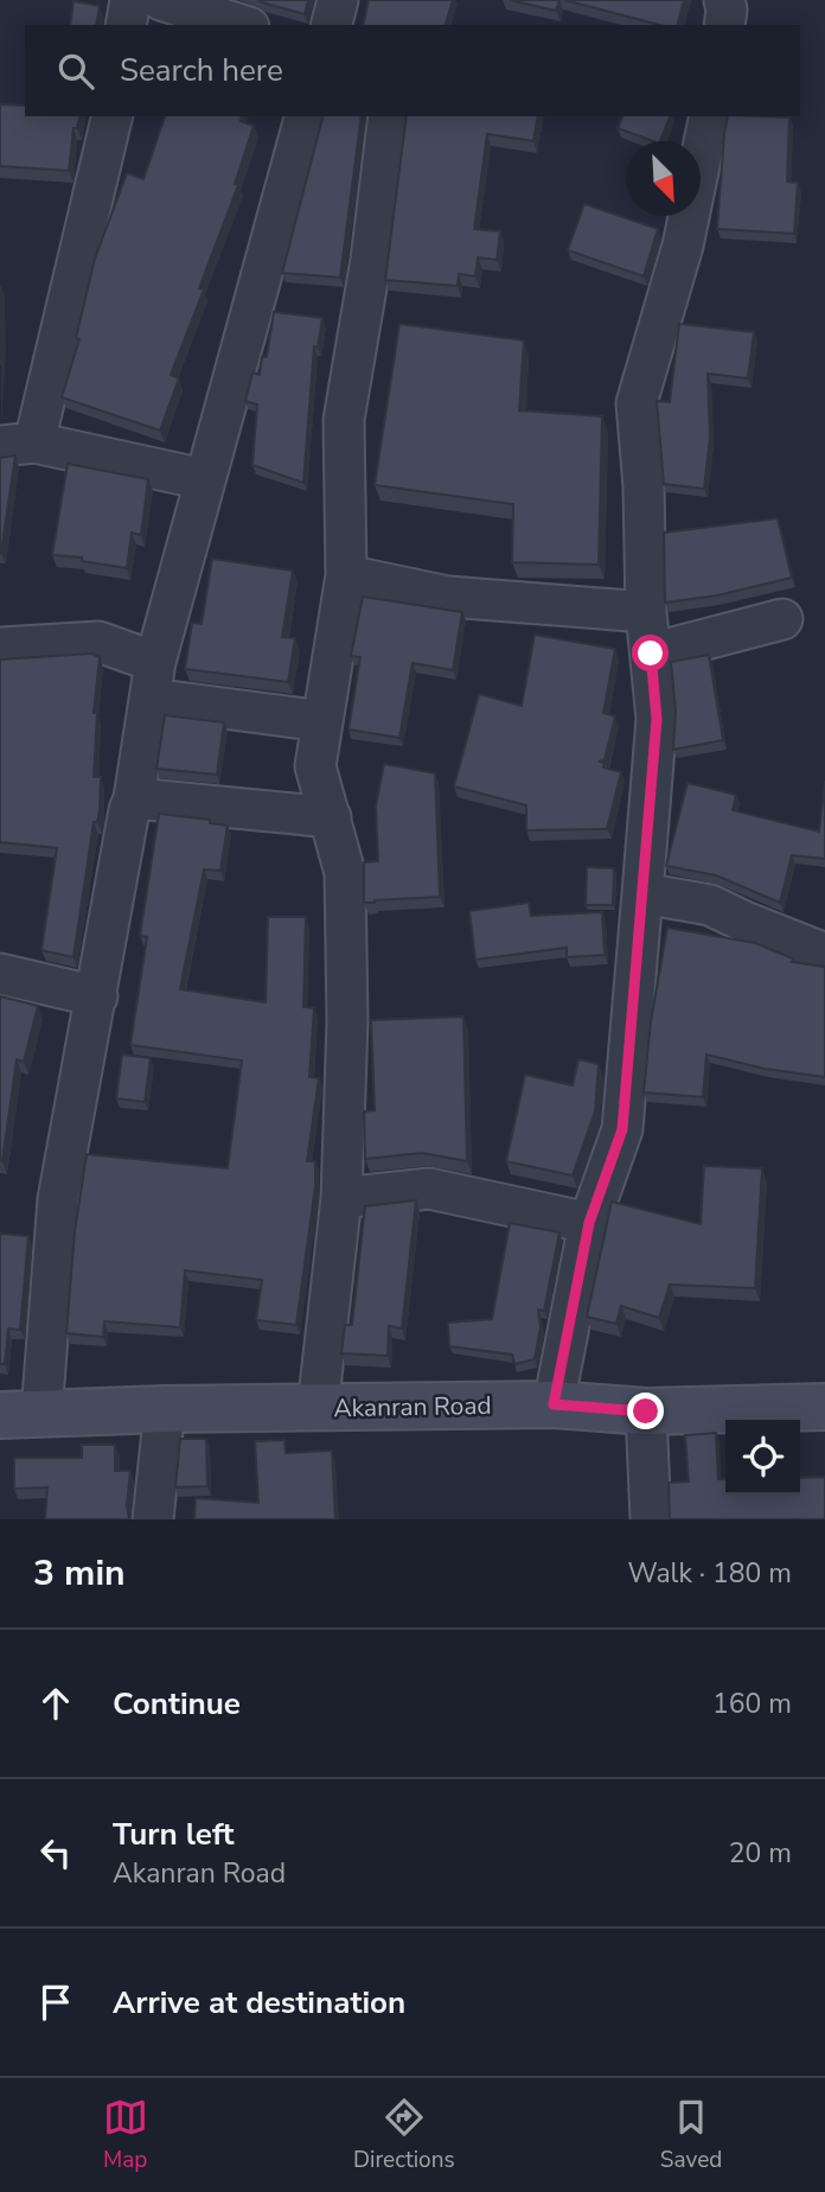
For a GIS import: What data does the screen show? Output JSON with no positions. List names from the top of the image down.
{
  "streets": {
    "main road": ["Akanran Road"]
  },
  "north": "bottom right",
  "page": {
    "search": "Search here",
    "heading": ["3 min", "Walk · 180 m"],
    "list": [
      ["Continue", "160 m"],
      ["Turn left", "Akanran Road", "20 m"],
      "Arrive at destination"
    ],
    "nav": ["Map", "Directions", "Saved"]
  }
}
